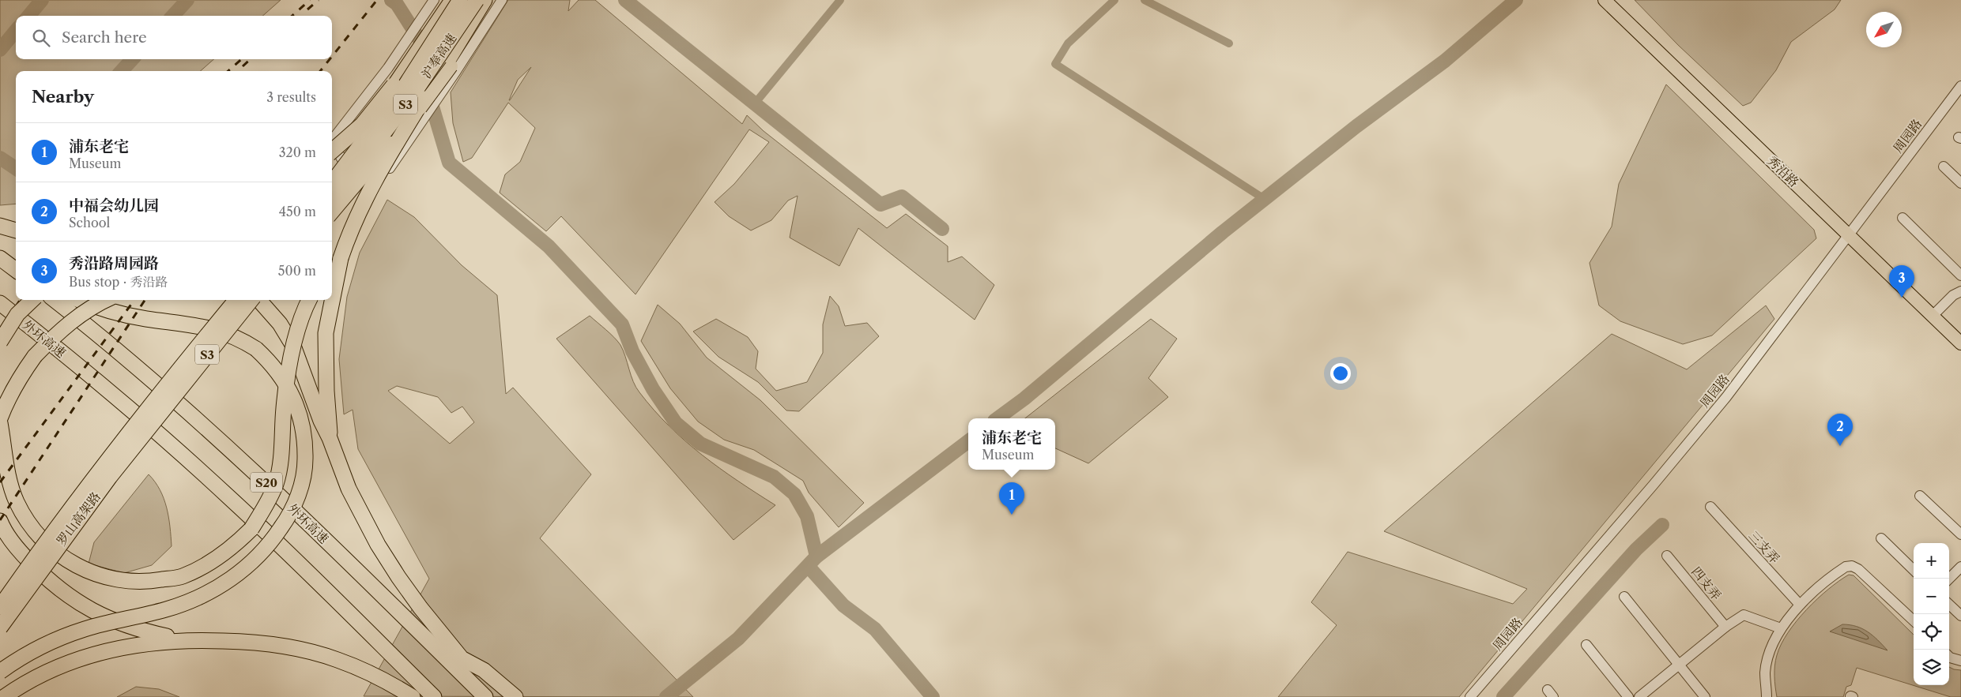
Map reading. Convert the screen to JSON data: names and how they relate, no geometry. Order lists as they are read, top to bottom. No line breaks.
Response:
{"streets":{"highway":["沪奉高速","S3","外环高速","S20","罗山高架路"],"main road":["秀沿路"],"street":["周园路","三支弄","四支弄"]},"crossings":[["S3","罗山高架路"],["周园路","秀沿路"]],"north":"bottom left","page":{"search":"Search here","heading":["Nearby","3 results"],"list":[{"mark":"1","name":"浦东老宅","note":"Museum","value":"320 m"},{"mark":"2","name":"中福会幼儿园","note":"School","value":"450 m"},{"mark":"3","name":"秀沿路周园路","note":"Bus stop · 秀沿路","value":"500 m"}],"pins":["3","2","1"],"popup":["浦东老宅","Museum"],"map_buttons":["+","−"]}}
